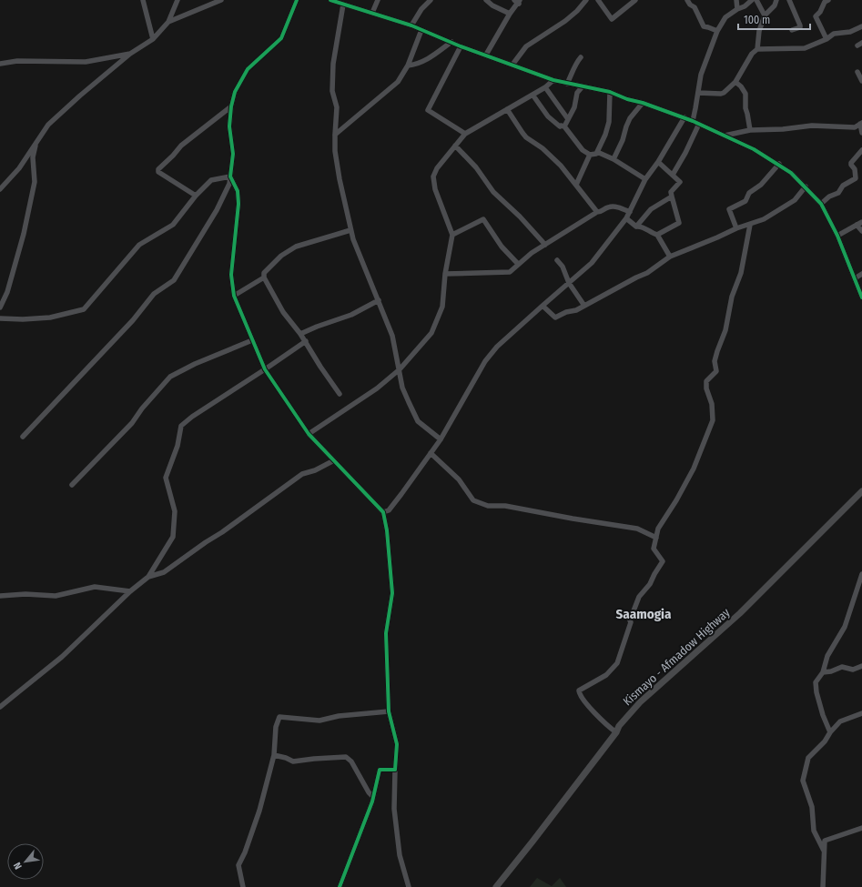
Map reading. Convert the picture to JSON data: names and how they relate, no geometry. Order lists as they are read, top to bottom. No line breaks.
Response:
{"streets":{"main road":["Kismayo - Afmadow Highway"]},"districts":["Saamogia"],"scale_bar":"100 m","north":"bottom left"}
